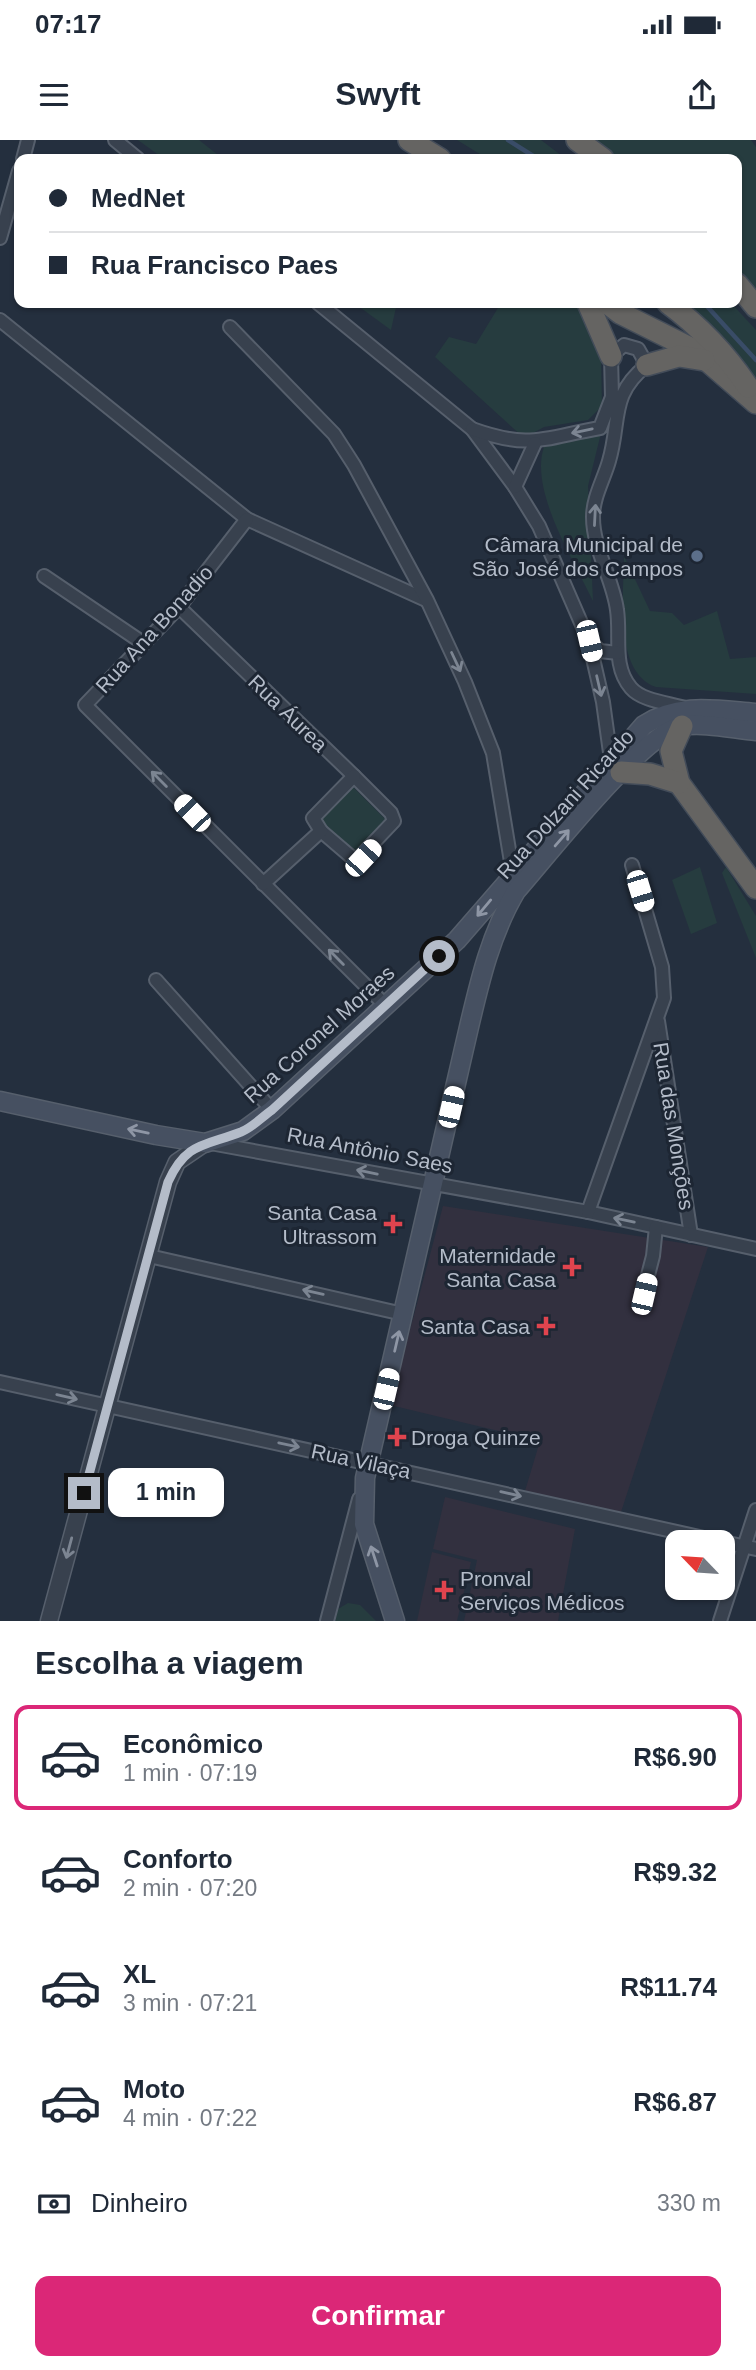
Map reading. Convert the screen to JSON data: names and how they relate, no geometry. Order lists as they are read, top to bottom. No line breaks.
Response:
{"streets":{"main road":["Rua Dolzani Ricardo","Rua Coronel Moraes","Rua Antônio Saes"],"street":["Rua Ana Bonadio","Rua Áurea","Rua das Monções","Rua Vilaça"]},"crossings":[["Rua Ana Bonadio","Rua Áurea"],["Rua Dolzani Ricardo","Rua Coronel Moraes"],["Rua Dolzani Ricardo","Rua Antônio Saes"],["Rua Dolzani Ricardo","Rua Vilaça"],["Rua Coronel Moraes","Rua Antônio Saes"],["Rua das Monções","Rua Antônio Saes"]],"one_way":["Rua Ana Bonadio","Rua Dolzani Ricardo","Rua Antônio Saes","Rua Vilaça"],"places":{"other":["Câmara Municipal de São José dos Campos"],"health":["Santa Casa Ultrassom","Maternidade Santa Casa","Santa Casa","Droga Quinze","Pronval Serviços Médicos"]},"north":"top left","page":{"status":"07:17","header":"Swyft","banner":["MedNet","Rua Francisco Paes"],"bubble":"1 min","heading":"Escolha a viagem","list":[{"name":"Econômico","note":"1 min · 07:19","value":"R$6.90"},{"name":"Conforto","note":"2 min · 07:20","value":"R$9.32"},{"name":"XL","note":"3 min · 07:21","value":"R$11.74"},{"name":"Moto","note":"4 min · 07:22","value":"R$6.87"}],"pay":["Dinheiro","330 m"],"buttons":"Confirmar"}}
